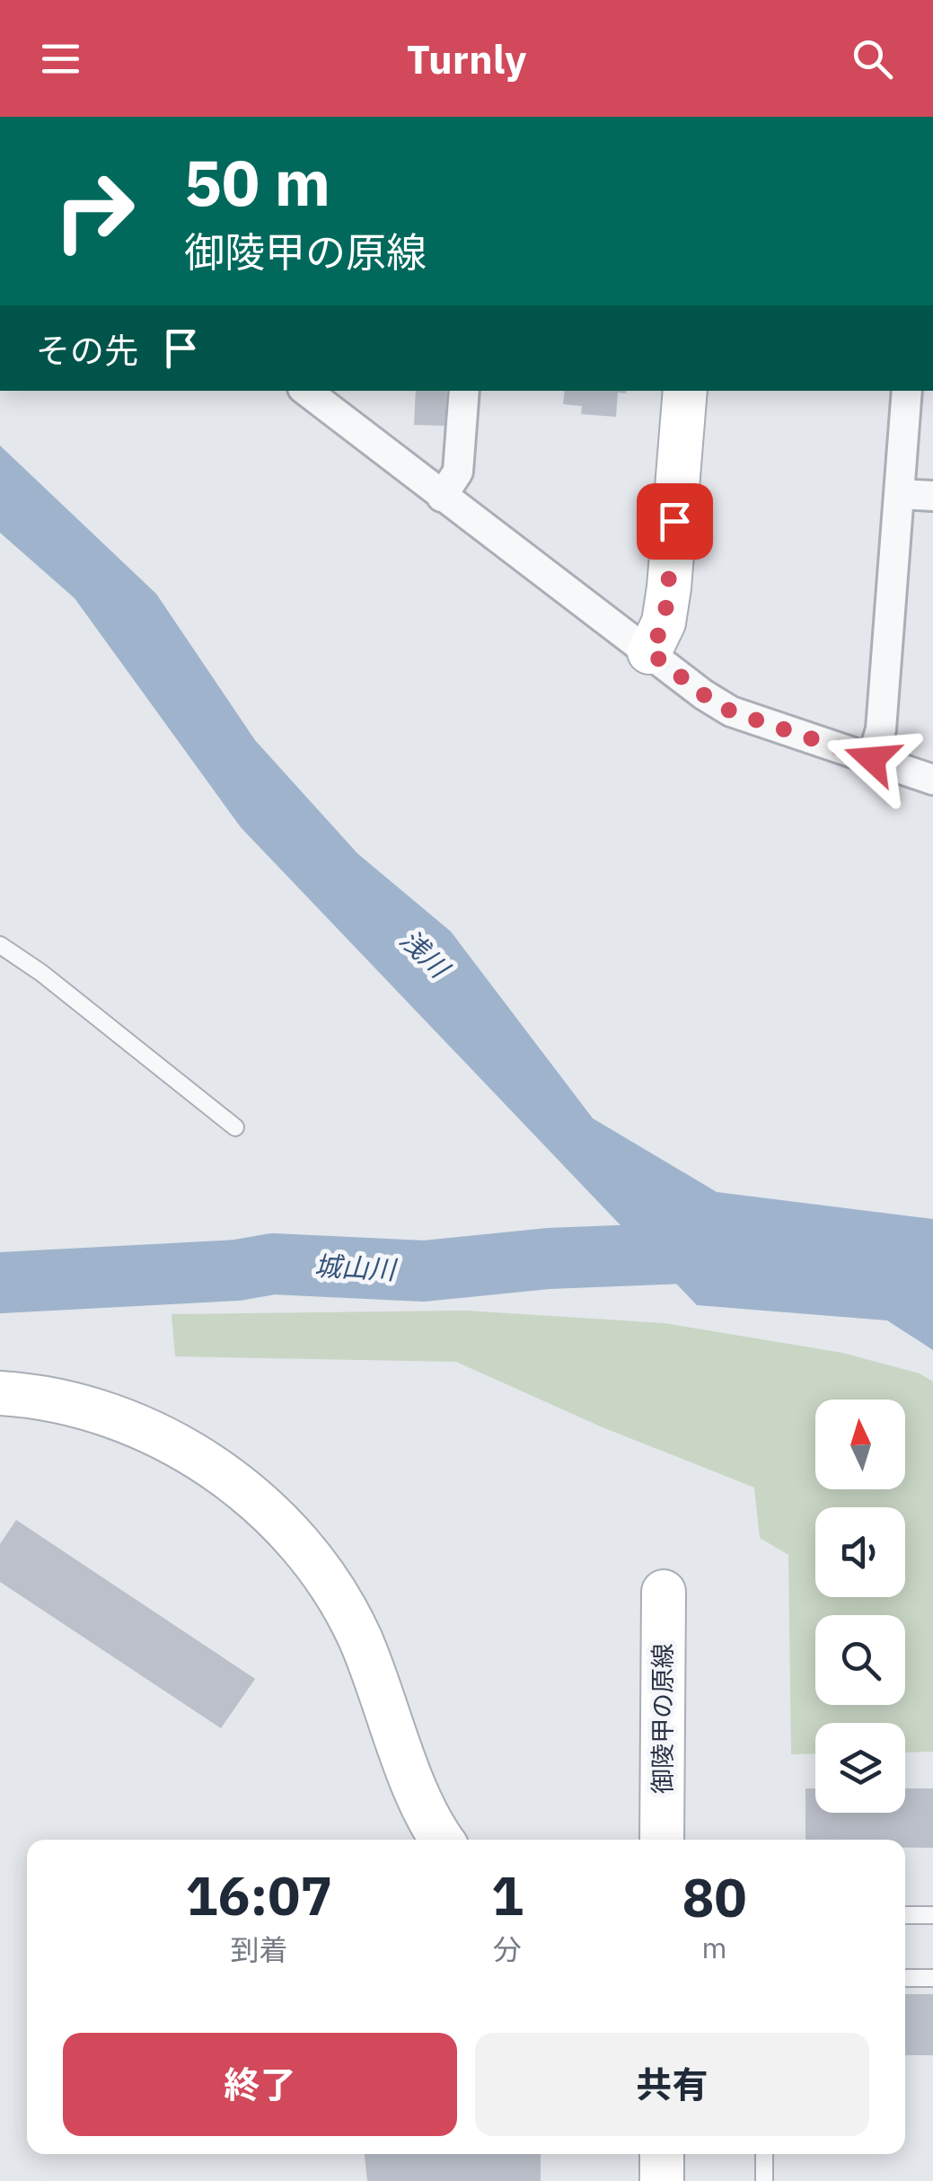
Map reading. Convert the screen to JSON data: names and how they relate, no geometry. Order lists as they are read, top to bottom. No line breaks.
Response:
{"streets":{"street":["御陵甲の原線"]},"water":["浅川","城山川"],"north":"top","page":{"header":"Turnly","turn":["50 m","御陵甲の原線"],"then":"その先","eta":["16:07","到着","1","分","80","m"],"buttons":["終了","共有"]}}
